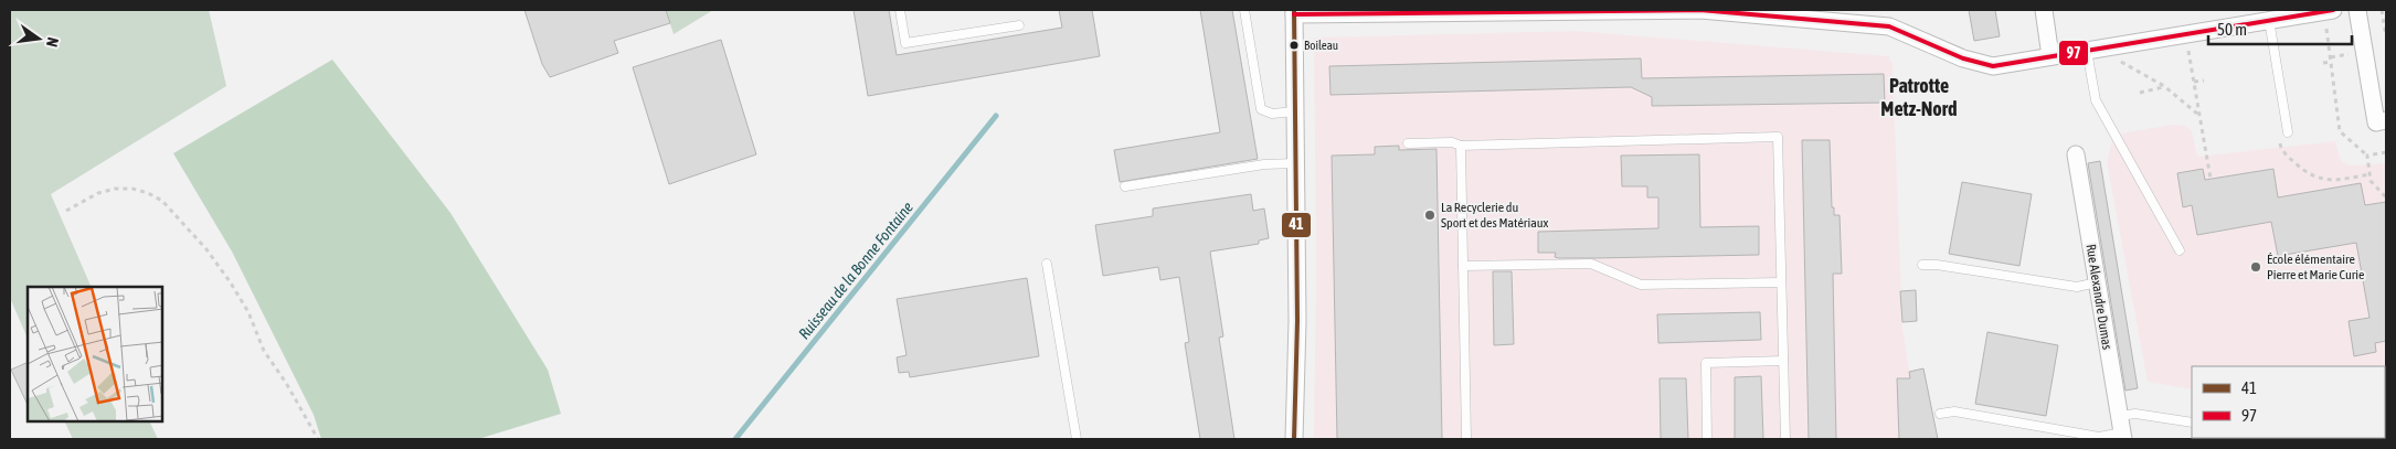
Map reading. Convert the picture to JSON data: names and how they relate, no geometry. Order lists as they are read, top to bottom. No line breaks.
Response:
{"streets":{"street":["Rue Alexandre Dumas"]},"districts":["Patrotte Metz-Nord"],"water":["Ruisseau de la Bonne Fontaine"],"places":["Boileau","La Recyclerie du Sport et des Matériaux","École élémentaire Pierre et Marie Curie"],"lines":["transit line 41","transit line 97"],"legend":["41","97"],"scale_bar":"50 m","north":"right"}
